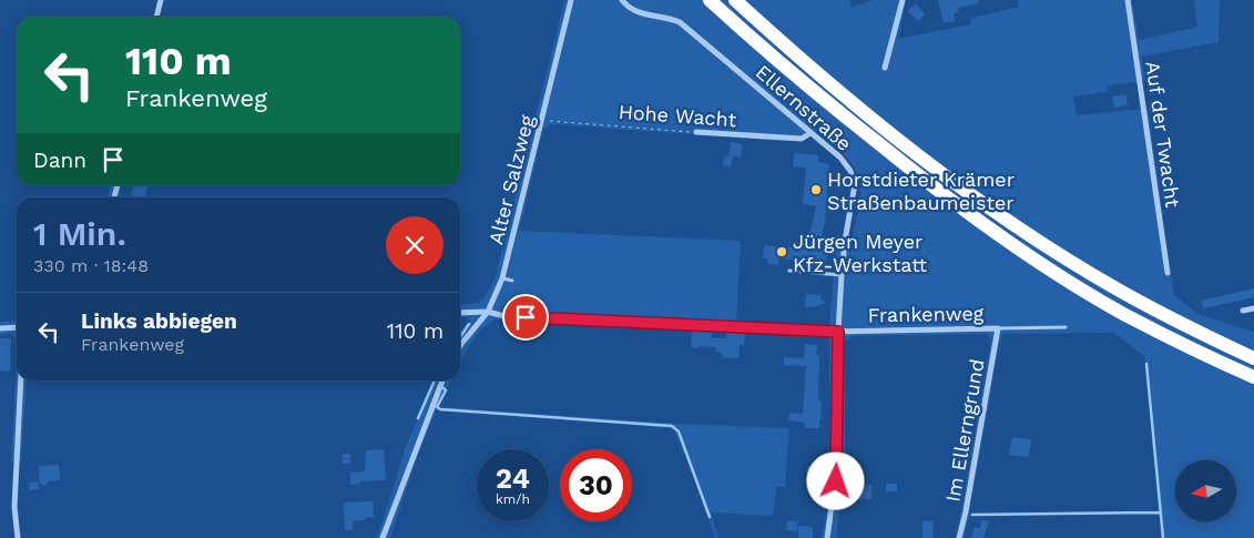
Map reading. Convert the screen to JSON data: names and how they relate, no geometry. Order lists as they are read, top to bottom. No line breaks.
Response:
{"streets":{"street":["Ellernstraße","Hohe Wacht","Auf der Twacht","Alter Salzweg","Frankenweg","Im Ellerngrund"]},"crossings":[["Ellernstraße","Hohe Wacht"],["Ellernstraße","Frankenweg"],["Hohe Wacht","Alter Salzweg"],["Alter Salzweg","Frankenweg"],["Frankenweg","Im Ellerngrund"]],"places":["Horstdieter Krämer Straßenbaumeister","Jürgen Meyer Kfz-Werkstatt"],"north":"left","page":{"turn":["110 m","Frankenweg"],"then":"Dann","heading":["1 Min.","330 m · 18:48"],"list":[{"name":"Links abbiegen","note":"Frankenweg","value":"110 m"}],"speed":"24 km/h","limit":"30"}}
